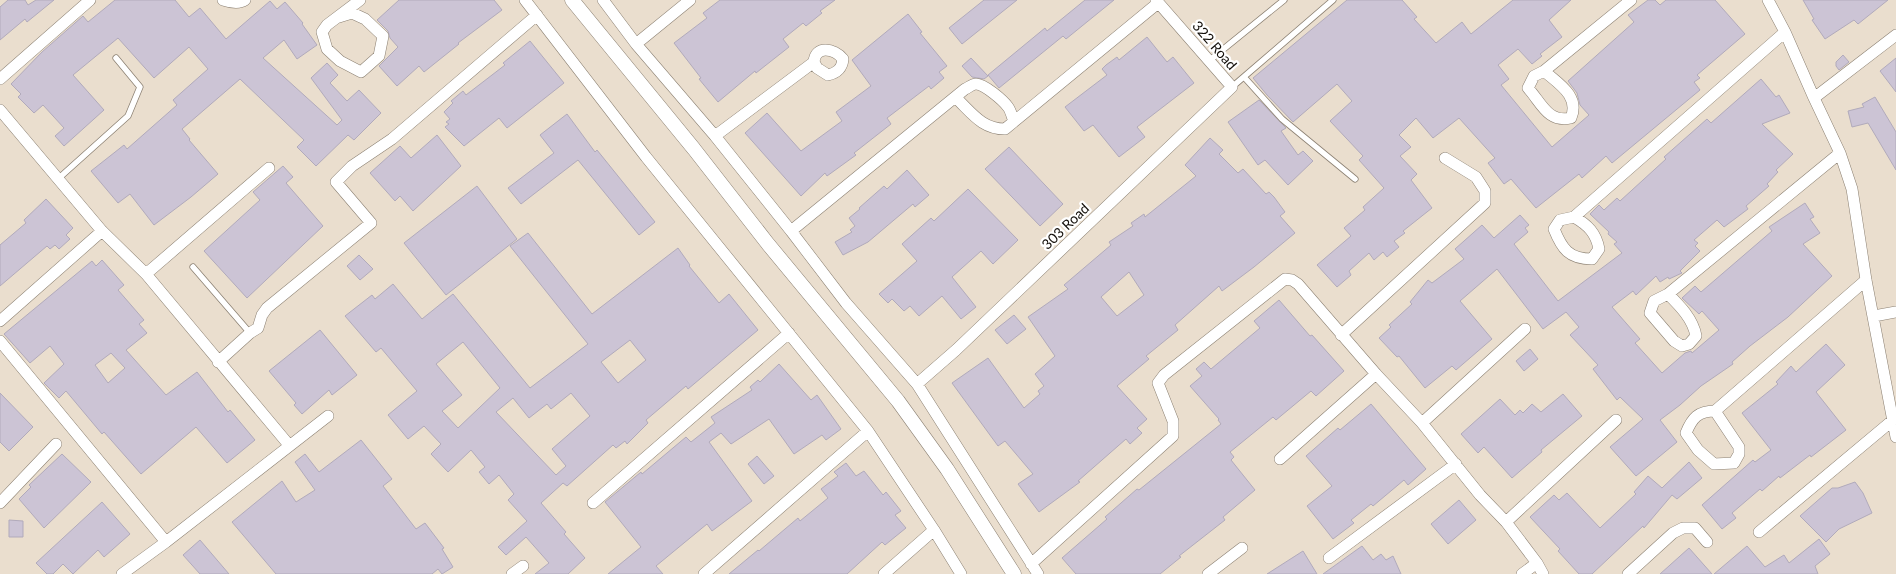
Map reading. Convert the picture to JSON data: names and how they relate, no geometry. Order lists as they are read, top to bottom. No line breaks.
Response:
{"streets":{"street":["322 Road","303 Road"]},"crossings":[["322 Road","303 Road"]]}
